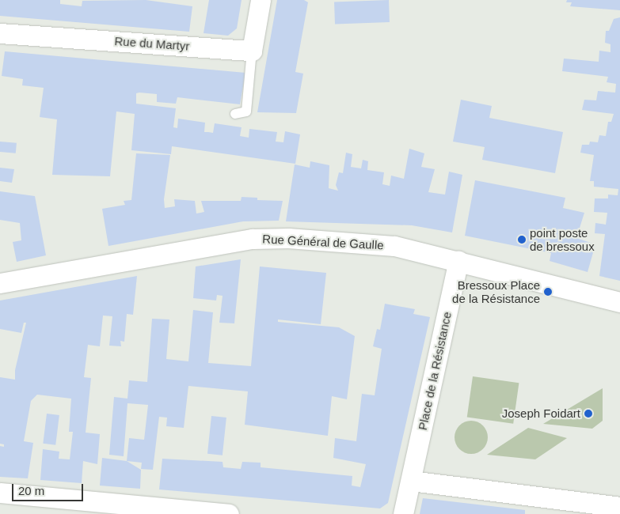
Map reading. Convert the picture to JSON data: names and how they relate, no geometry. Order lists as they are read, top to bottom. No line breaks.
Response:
{"streets":{"street":["Rue du Martyr","Rue Général de Gaulle","Place de la Résistance"]},"crossings":[["Rue Général de Gaulle","Place de la Résistance"]],"places":["point poste de bressoux","Bressoux Place de la Résistance","Joseph Foidart"],"scale_bar":"20 m"}
